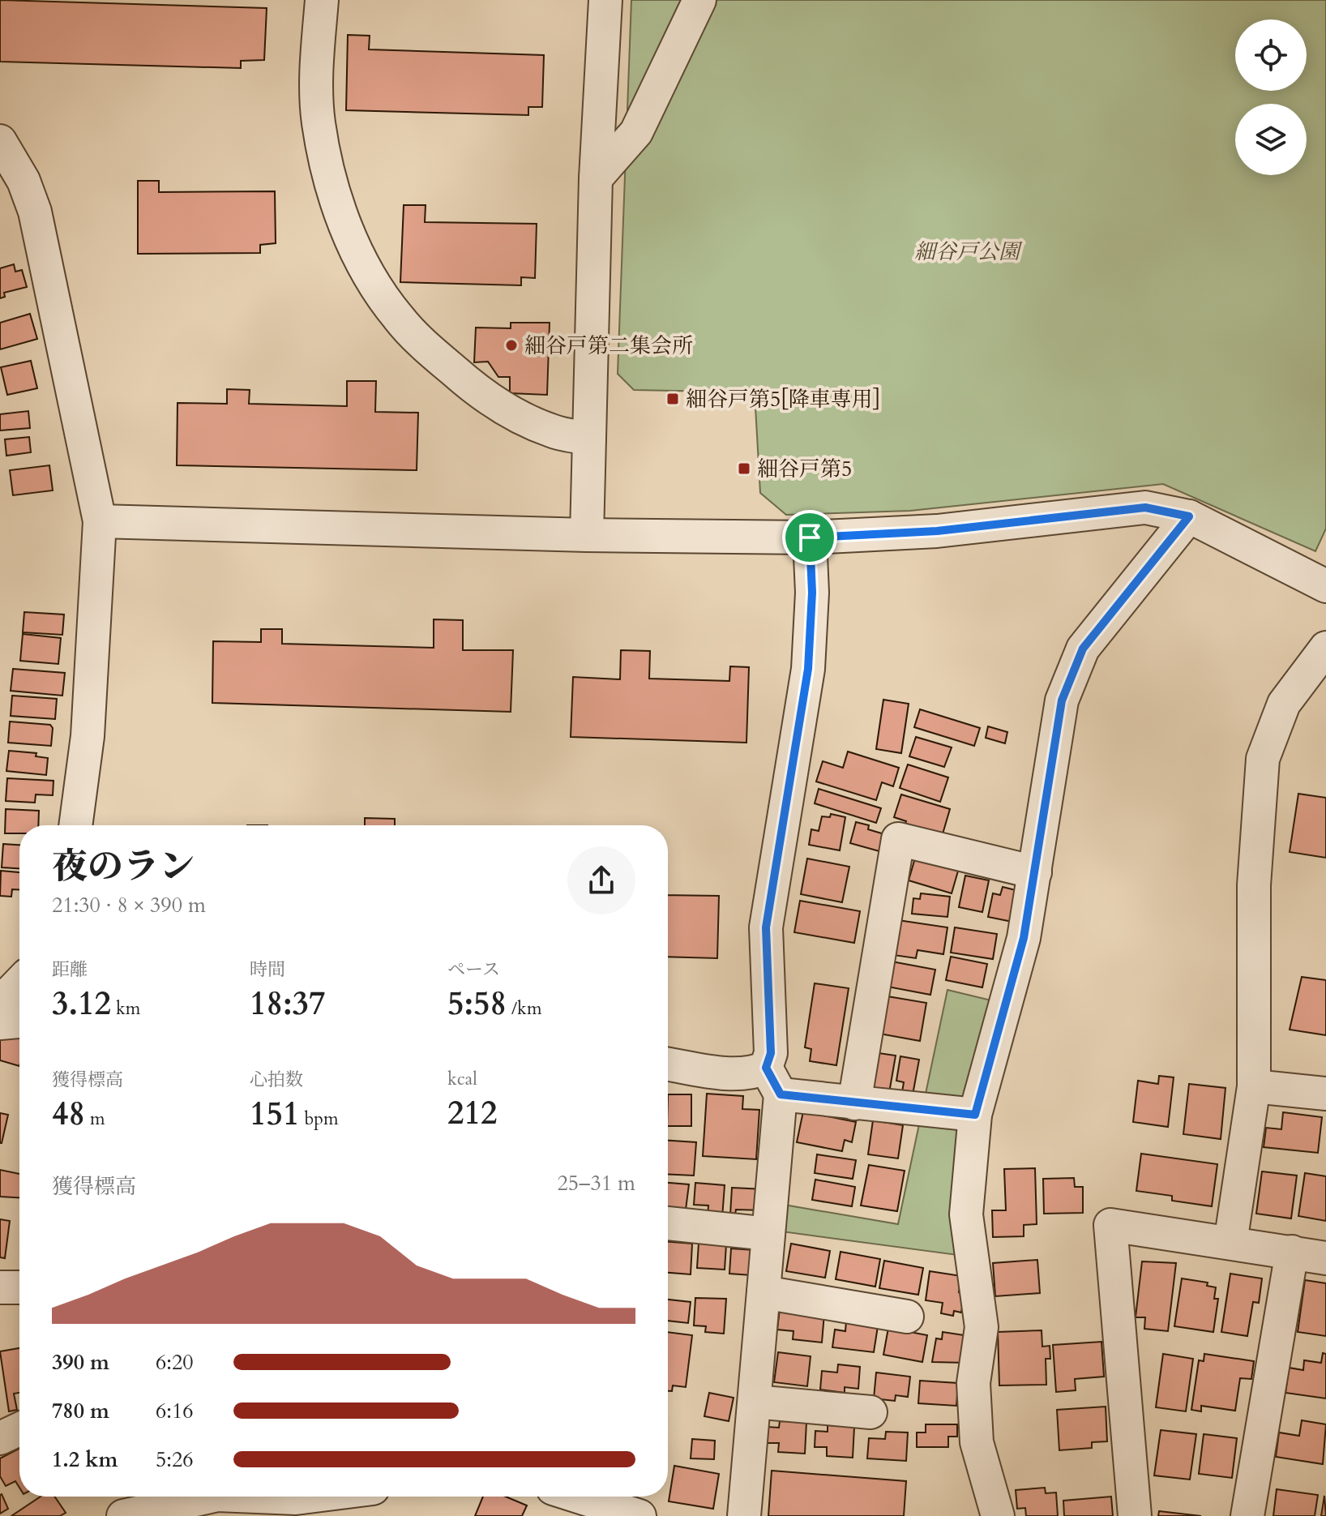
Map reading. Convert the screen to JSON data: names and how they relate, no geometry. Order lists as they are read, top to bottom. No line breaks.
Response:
{"parks":["細谷戸公園"],"places":{"other":["細谷戸第二集会所"],"transit":["細谷戸第5[降車専用]","細谷戸第5"]},"page":{"heading":["夜のラン","21:30 · 8 × 390 m"],"stats":[["距離","3.12 km"],["時間","18:37"],["ペース","5:58 /km"],["獲得標高","48 m"],["心拍数","151 bpm"],["kcal","212"]],"chart":["獲得標高","25–31 m"],"list":[{"name":"390 m","note":"6:20"},{"name":"780 m","note":"6:16"},{"name":"1.2 km","note":"5:26"}]}}
